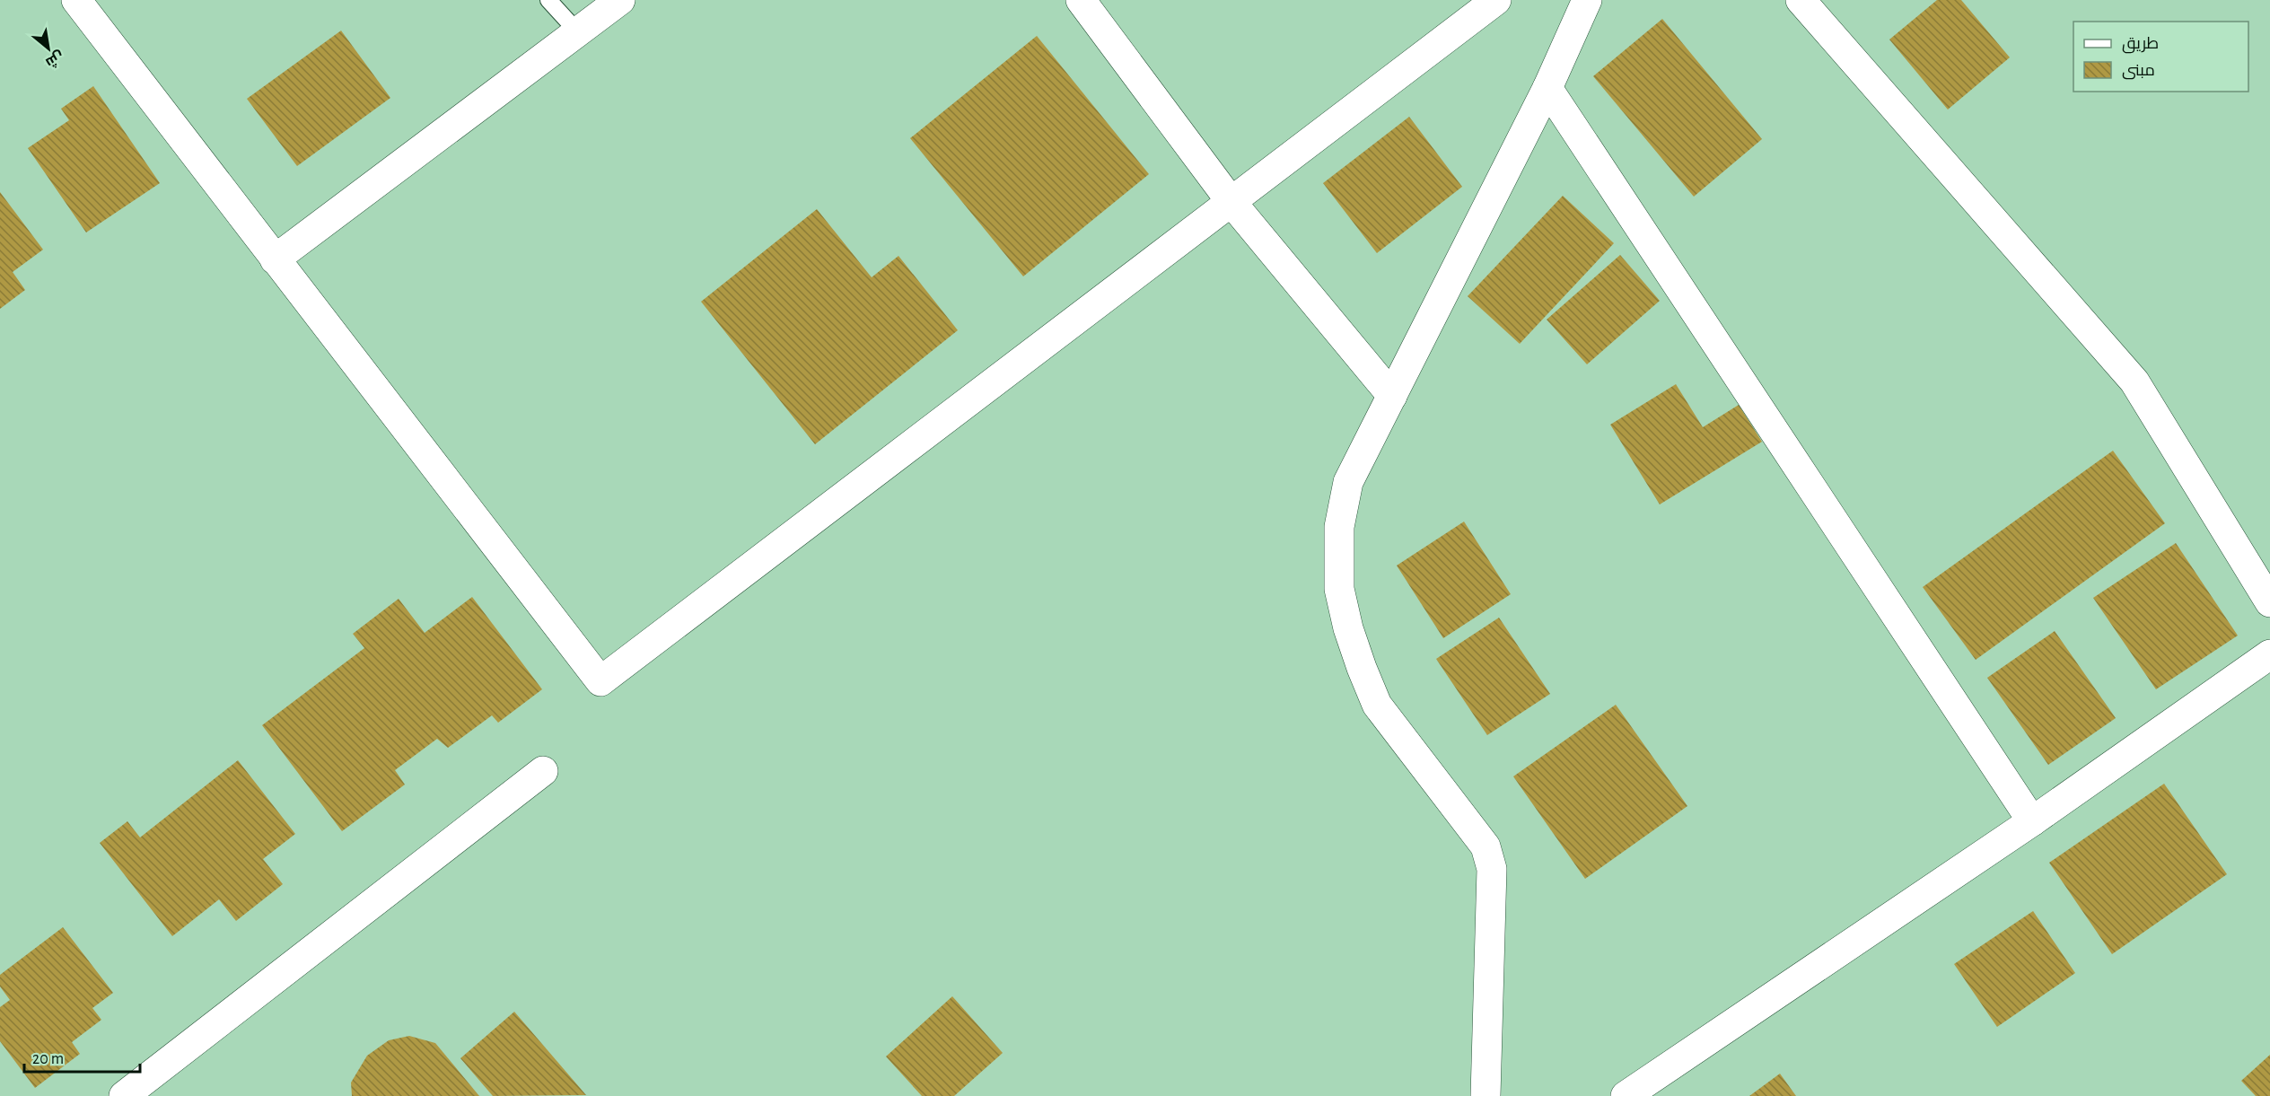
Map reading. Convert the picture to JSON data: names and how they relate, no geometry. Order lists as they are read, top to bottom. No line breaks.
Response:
{"legend":["طريق","مبنى"],"scale_bar":"20 m","north":"bottom right"}
